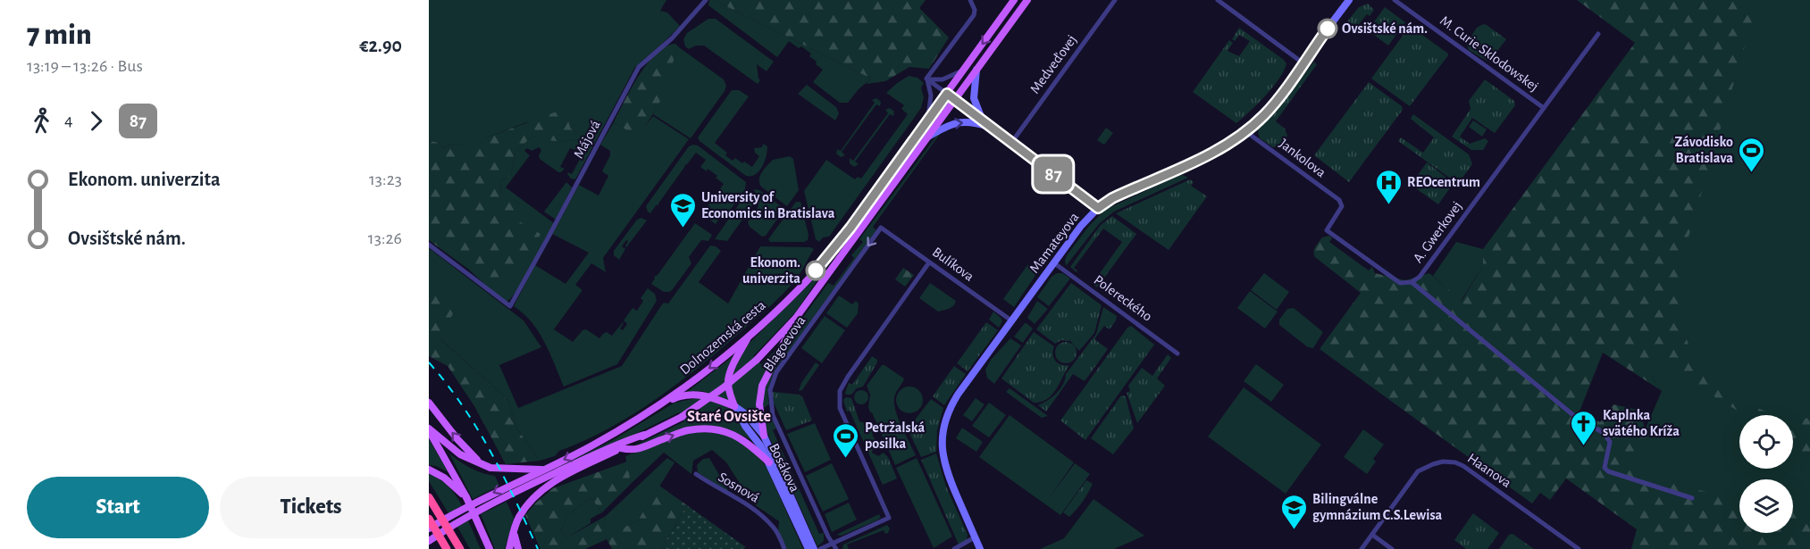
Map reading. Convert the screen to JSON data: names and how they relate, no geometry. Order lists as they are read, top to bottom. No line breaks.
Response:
{"streets":{"main road":["Dolnozemská cesta"],"street":["M. Curie Sklodowskej","Medveďovej","Májová","Jankolova","A. Gwerkovej","Mamateyova","Bulíkova","Polereckého","Blagoevova","Bosákova","Haanova","Sosnová"]},"crossings":[["M. Curie Sklodowskej","A. Gwerkovej"],["Jankolova","A. Gwerkovej"],["Jankolova","Mamateyova"],["Mamateyova","Bulíkova"],["Mamateyova","Polereckého"],["Bulíkova","Blagoevova"]],"one_way":["Blagoevova"],"districts":["Staré Ovsište"],"places":{"other":["Ovsištské nám.","Ekonom. univerzita"],"sports":["Závodisko Bratislava","Petržalská posilka"],"hospital":["REOcentrum"],"school or university":["University of Economics in Bratislava","Bilingválne gymnázium C.S.Lewisa"],"church":["Kaplnka svätého Kríža"]},"lines":["bus line 87"],"page":{"heading":["7 min","13:19 – 13:26 · Bus","€2.90"],"on_map":"87","legs":["4","87"],"list":[{"name":"Ekonom. univerzita","value":"13:23"},{"name":"Ovsištské nám.","value":"13:26"}],"buttons":["Start","Tickets"]}}
